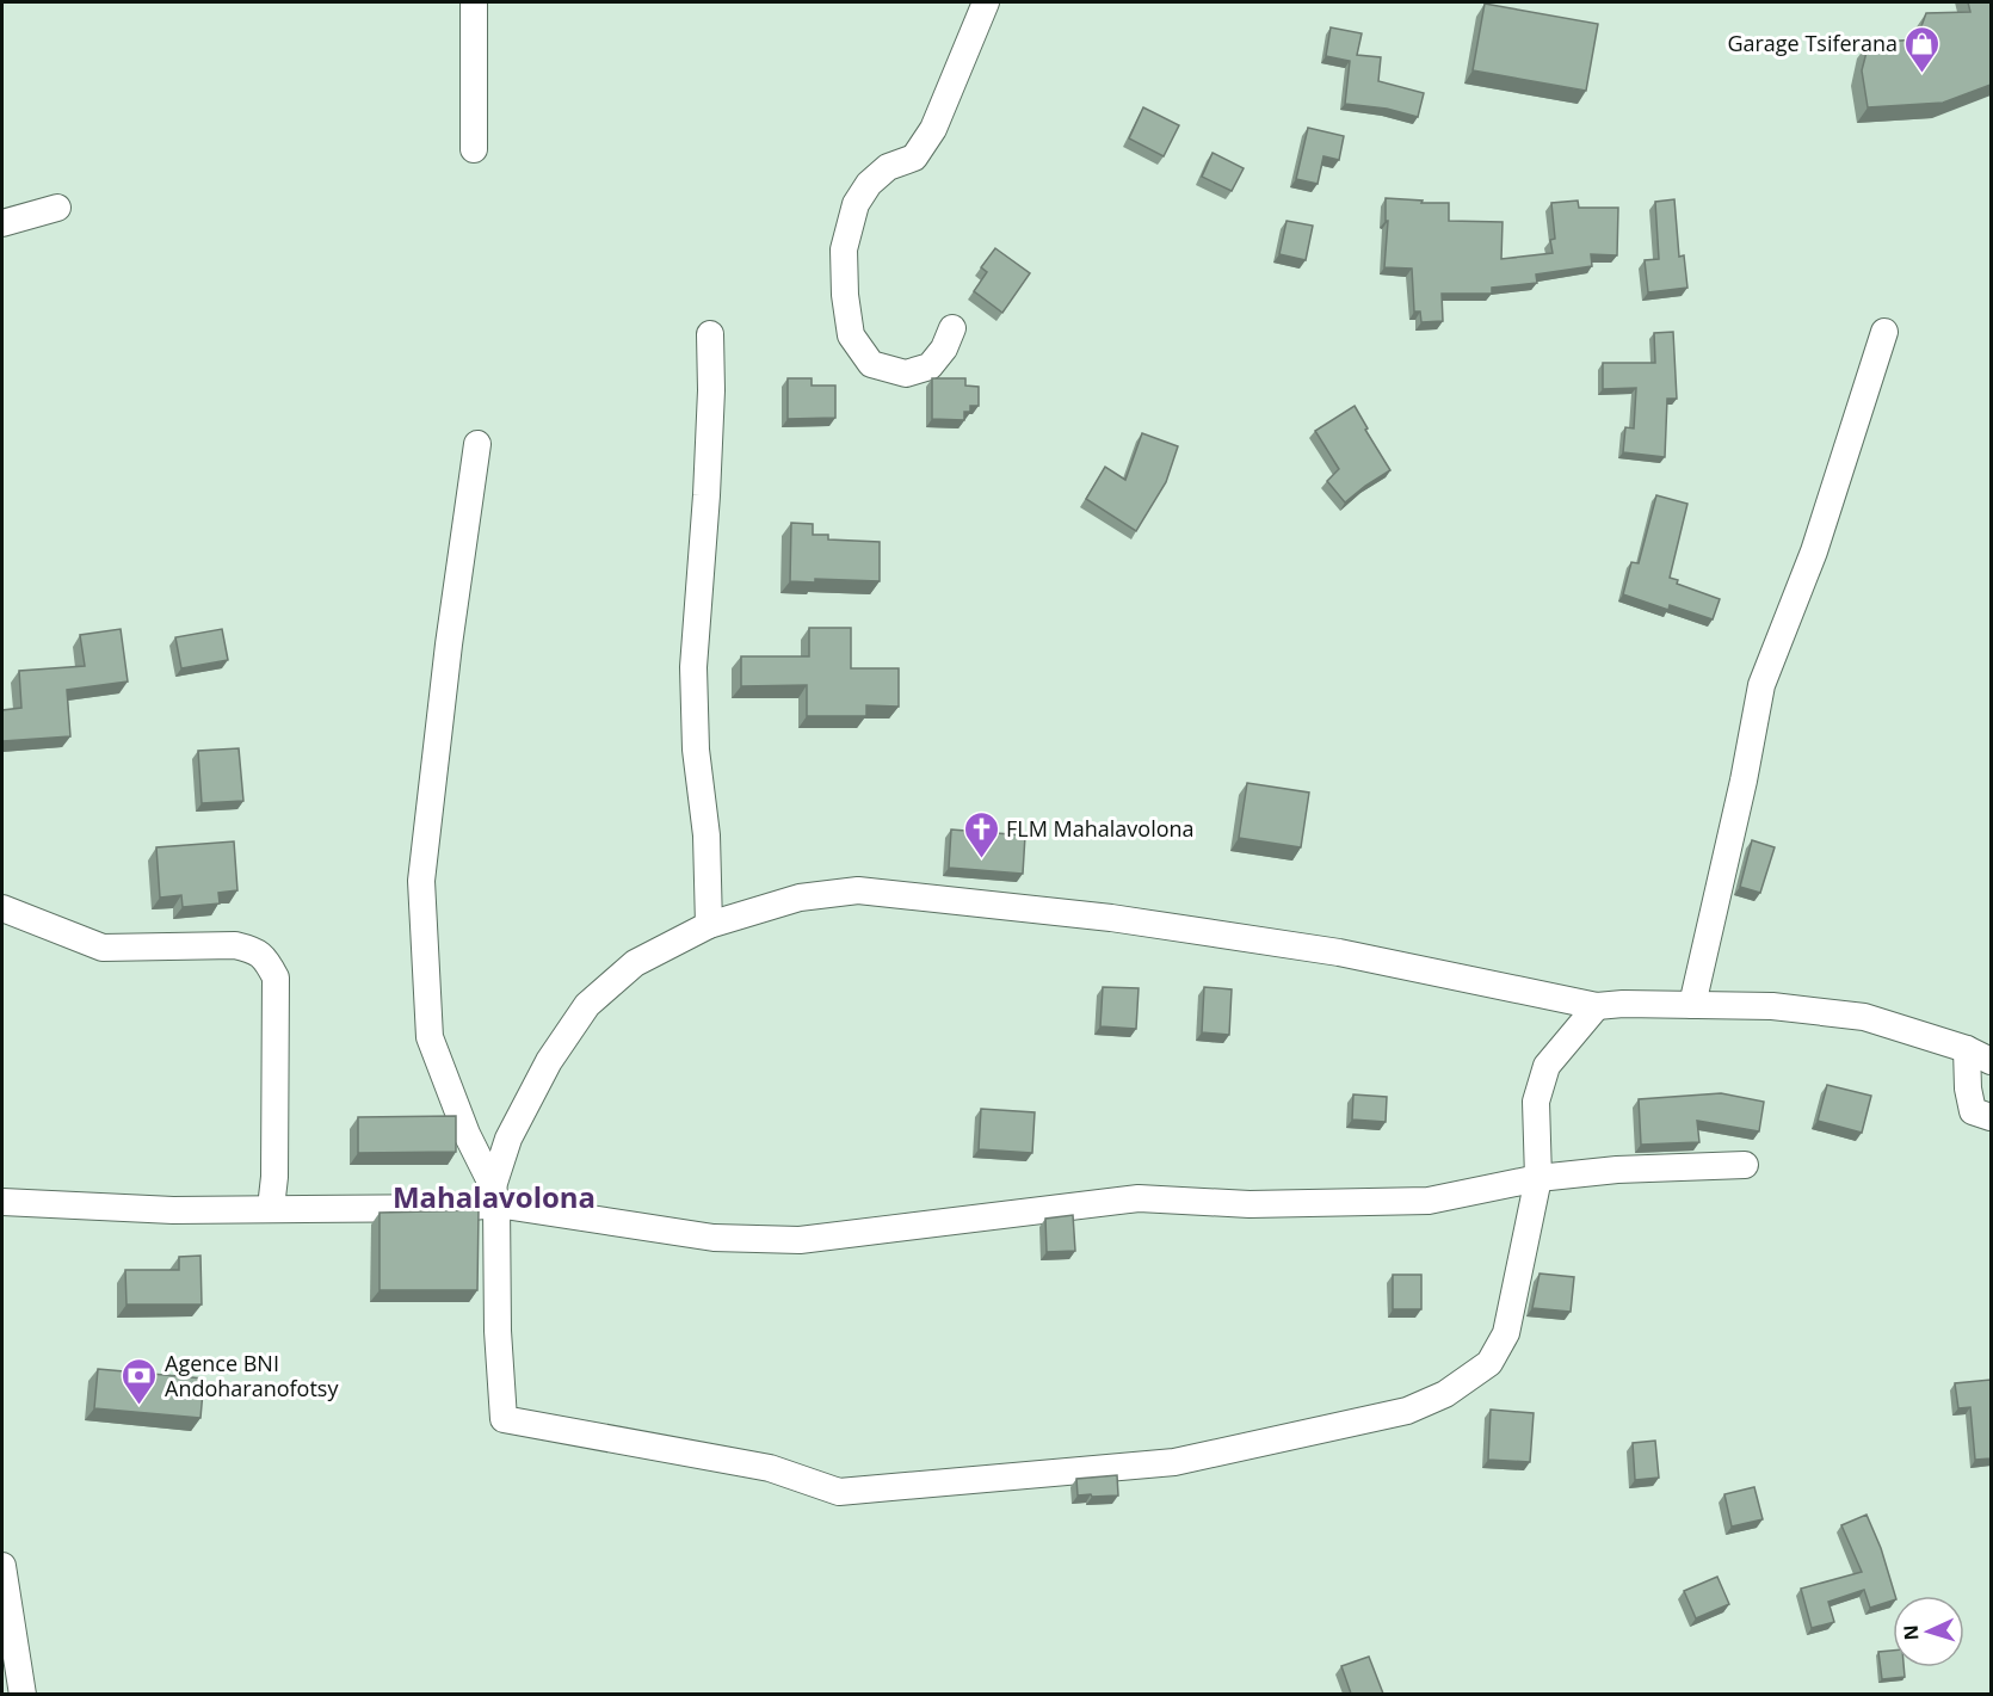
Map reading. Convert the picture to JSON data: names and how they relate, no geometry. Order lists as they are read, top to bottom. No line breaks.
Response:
{"districts":["Mahalavolona"],"places":{"shop":["Garage Tsiferana"],"church":["FLM Mahalavolona"],"bank":["Agence BNI Andoharanofotsy"]},"north":"left"}
